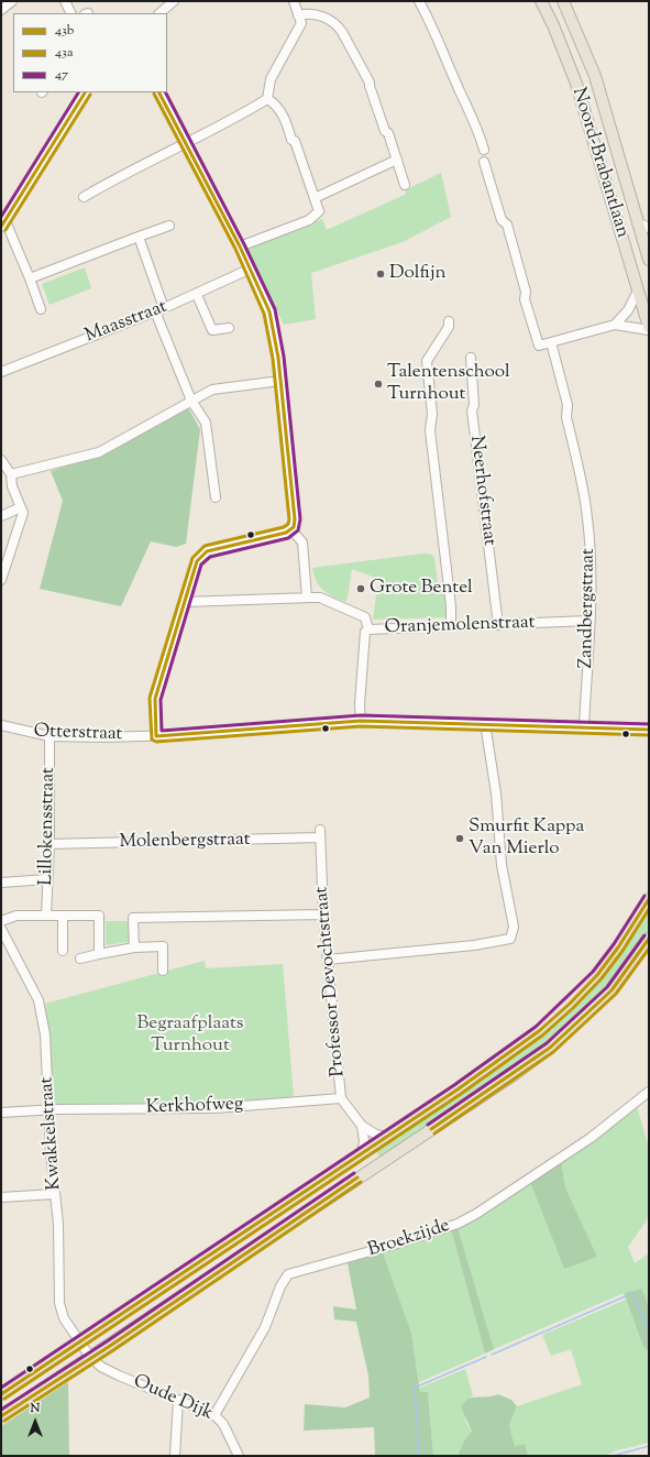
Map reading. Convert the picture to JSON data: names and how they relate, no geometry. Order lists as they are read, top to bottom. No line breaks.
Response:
{"streets":{"main road":["Noord-Brabantlaan"],"street":["Maasstraat","Neerhofstraat","Zandbergstraat","Oranjemolenstraat","Otterstraat","Lillokensstraat","Molenbergstraat","Professor Devochtstraat","Kerkhofweg","Kwakkelstraat","Broekzijde","Oude Dijk"]},"crossings":[["Neerhofstraat","Oranjemolenstraat"],["Zandbergstraat","Oranjemolenstraat"],["Zandbergstraat","Otterstraat"],["Oranjemolenstraat","Otterstraat"],["Otterstraat","Lillokensstraat"],["Lillokensstraat","Molenbergstraat"],["Molenbergstraat","Professor Devochtstraat"],["Professor Devochtstraat","Kerkhofweg"],["Kerkhofweg","Kwakkelstraat"],["Kwakkelstraat","Oude Dijk"],["Broekzijde","Oude Dijk"]],"parks":["Begraafplaats Turnhout"],"places":["Dolfijn","Talentenschool Turnhout","Grote Bentel","Smurfit Kappa Van Mierlo"],"lines":["transit line 43b","transit line 47","transit line 43a"],"legend":["43b","43a","47"],"north":"top"}
